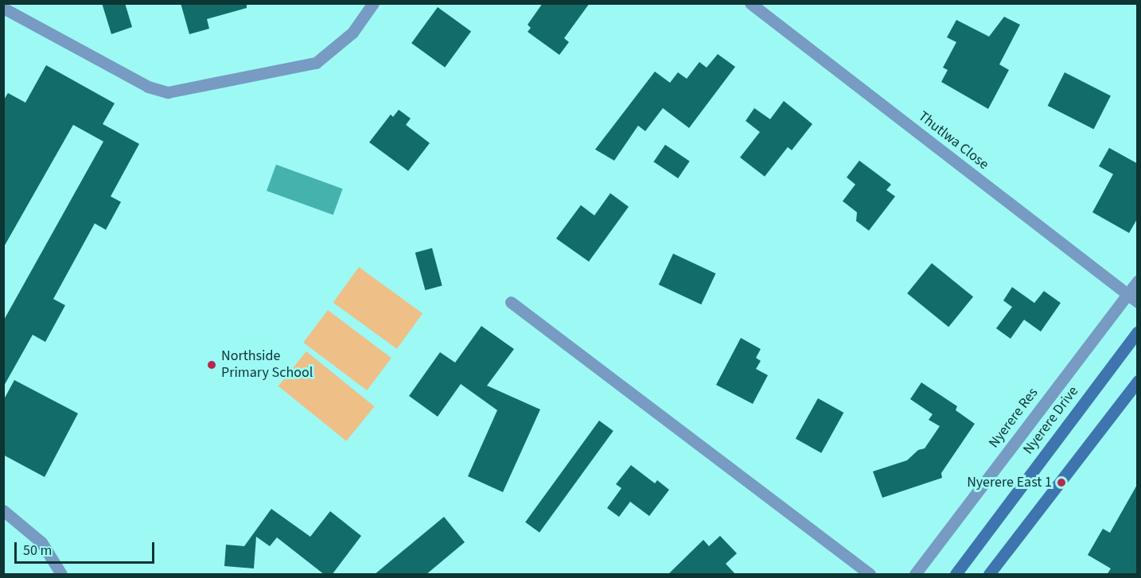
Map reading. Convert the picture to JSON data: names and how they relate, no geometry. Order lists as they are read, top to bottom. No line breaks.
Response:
{"streets":{"main road":["Nyerere Drive"],"street":["Thutlwa Close","Nyerere Res"]},"crossings":[["Thutlwa Close","Nyerere Res"]],"places":["Northside Primary School","Nyerere East 1"],"scale_bar":"50 m"}
